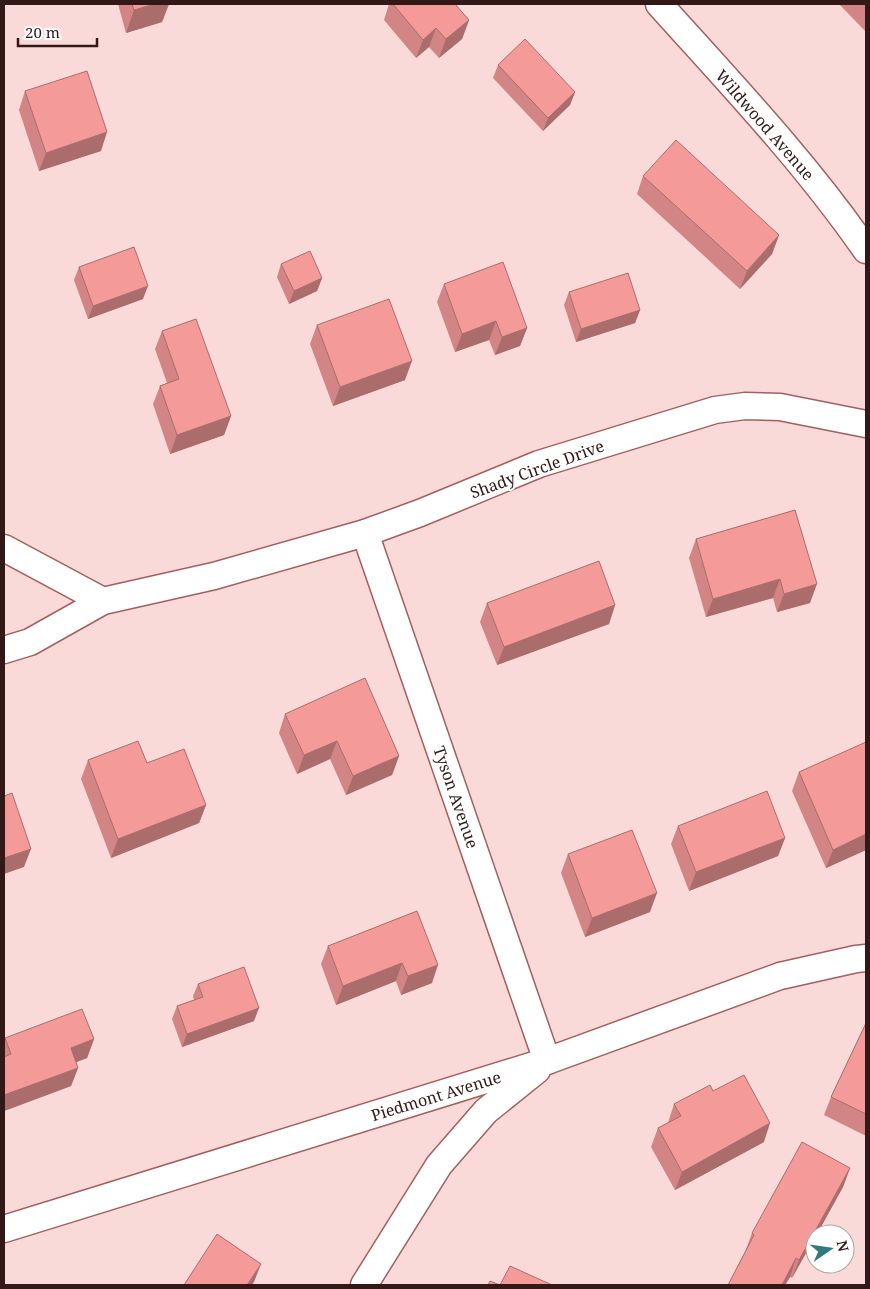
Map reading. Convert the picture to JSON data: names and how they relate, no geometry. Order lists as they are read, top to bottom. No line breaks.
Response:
{"streets":{"street":["Wildwood Avenue","Shady Circle Drive","Tyson Avenue","Piedmont Avenue"]},"crossings":[["Shady Circle Drive","Tyson Avenue"],["Tyson Avenue","Piedmont Avenue"]],"scale_bar":"20 m","north":"right"}
